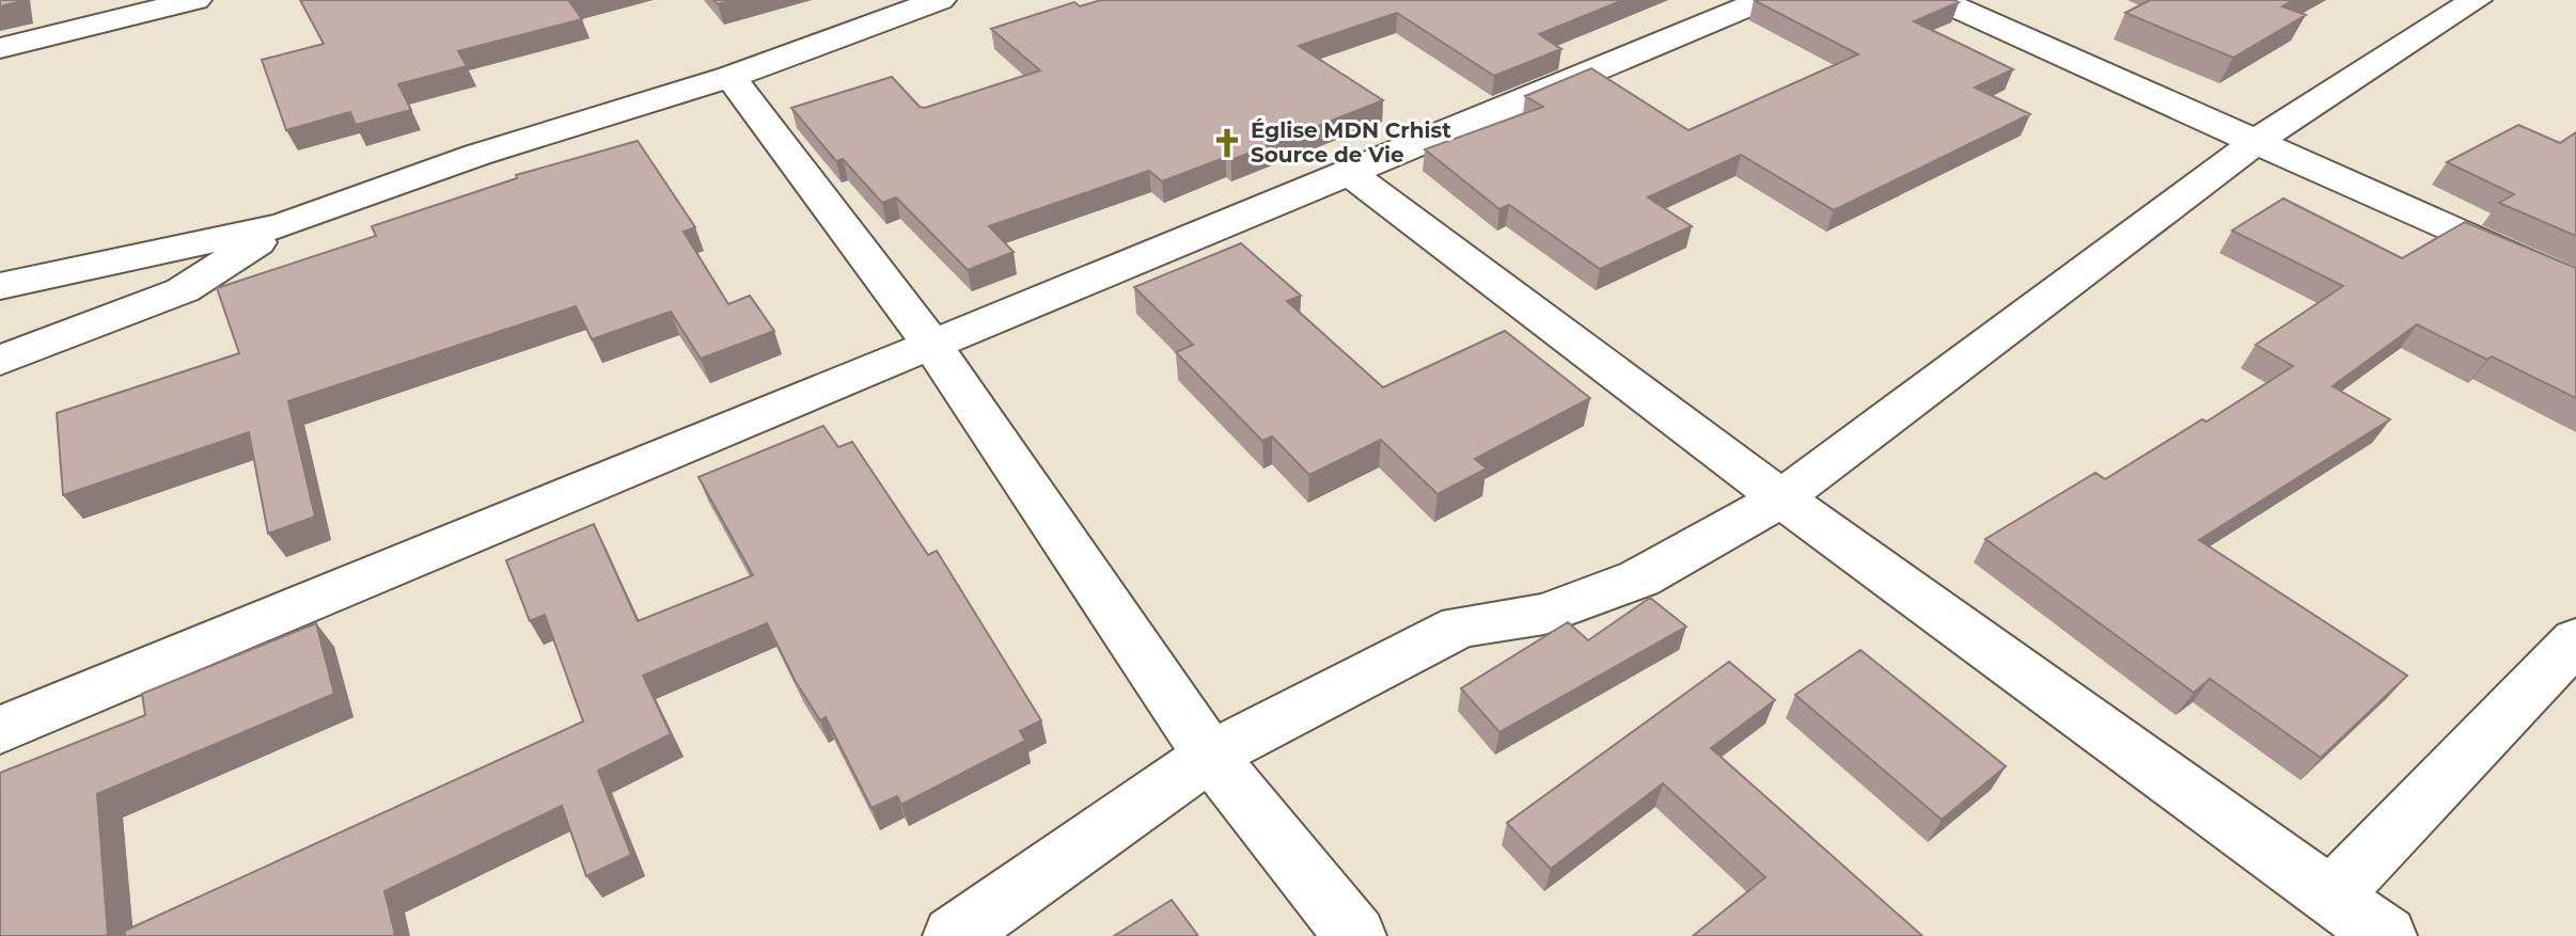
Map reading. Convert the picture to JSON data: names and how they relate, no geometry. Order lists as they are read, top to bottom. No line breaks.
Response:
{"places":{"church":["Église MDN Crhist Source de Vie"]}}
